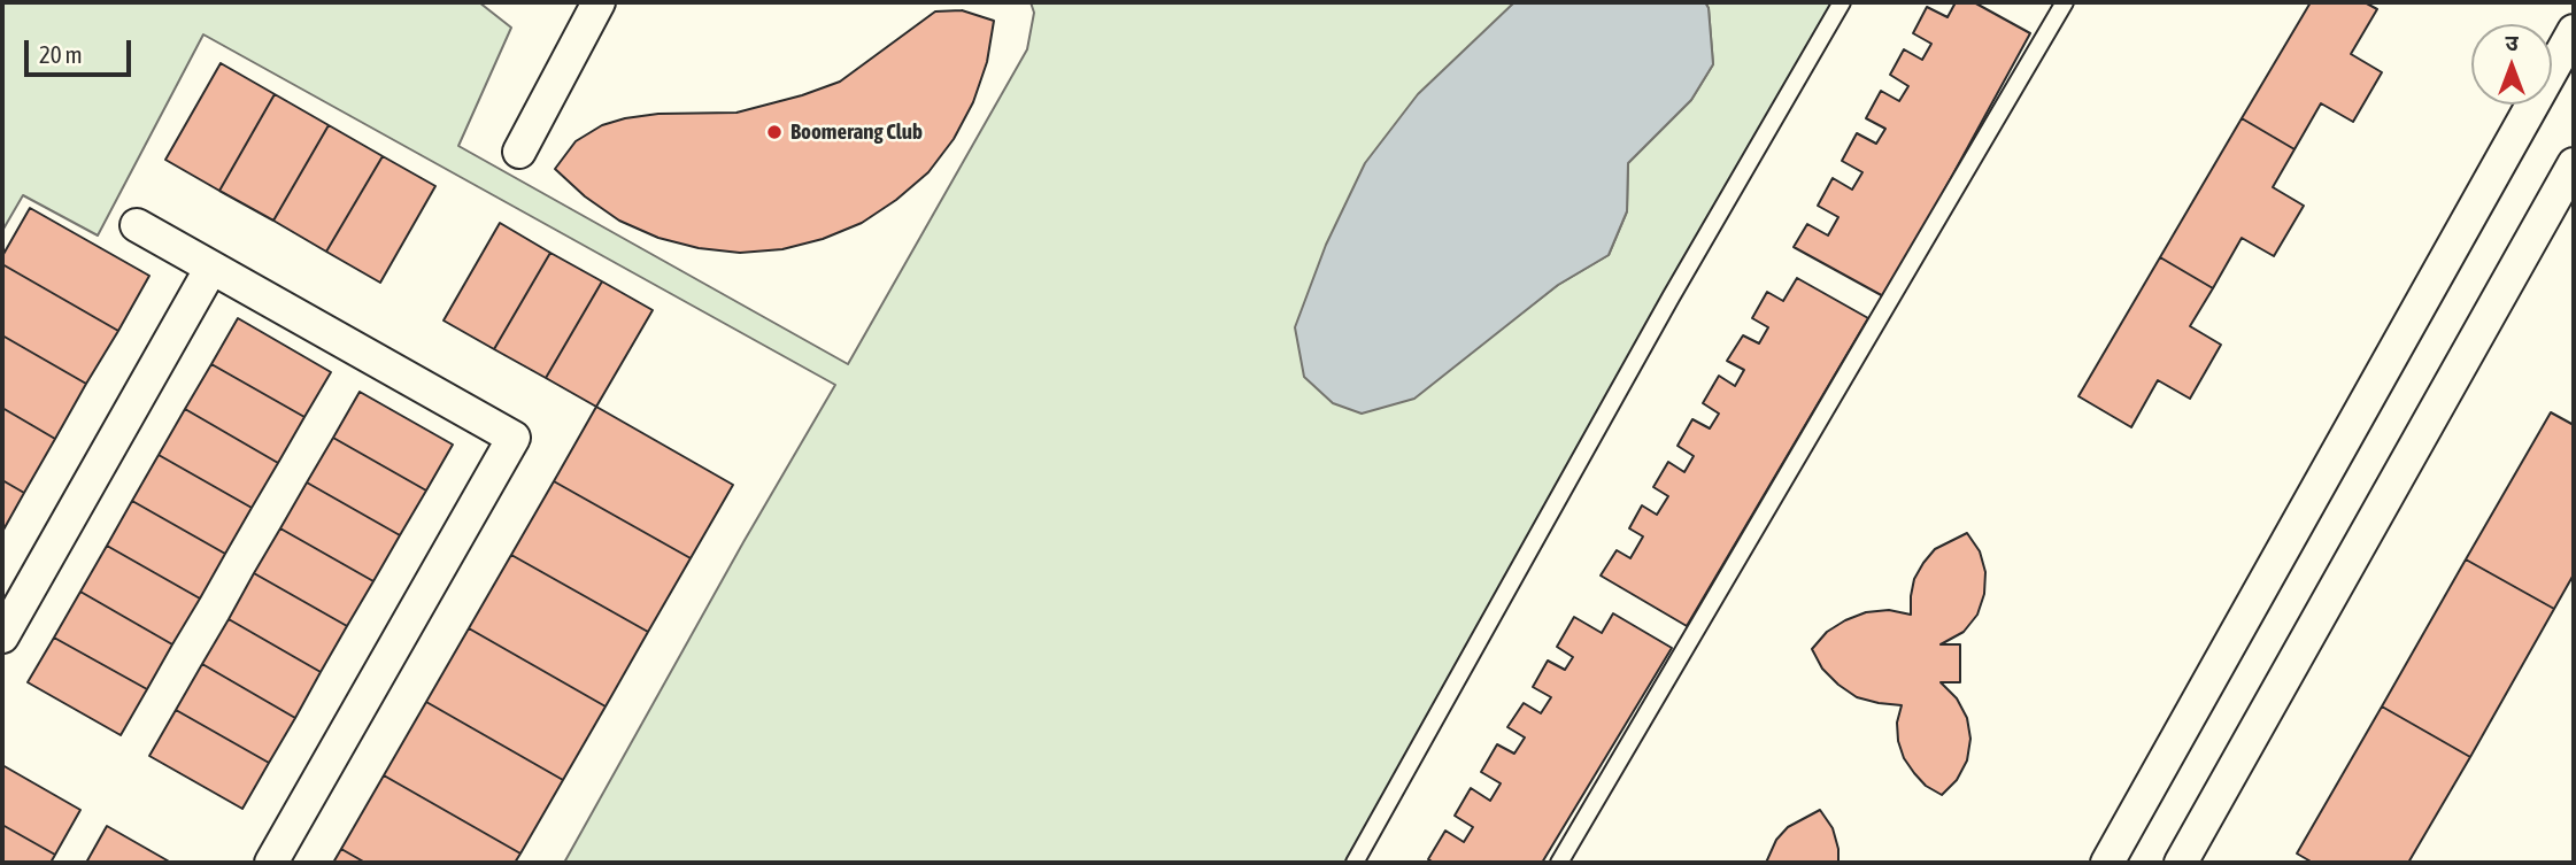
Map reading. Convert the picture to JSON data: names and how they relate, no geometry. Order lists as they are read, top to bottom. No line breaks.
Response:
{"places":["Boomerang Club"],"scale_bar":"20 m","north":"top"}
